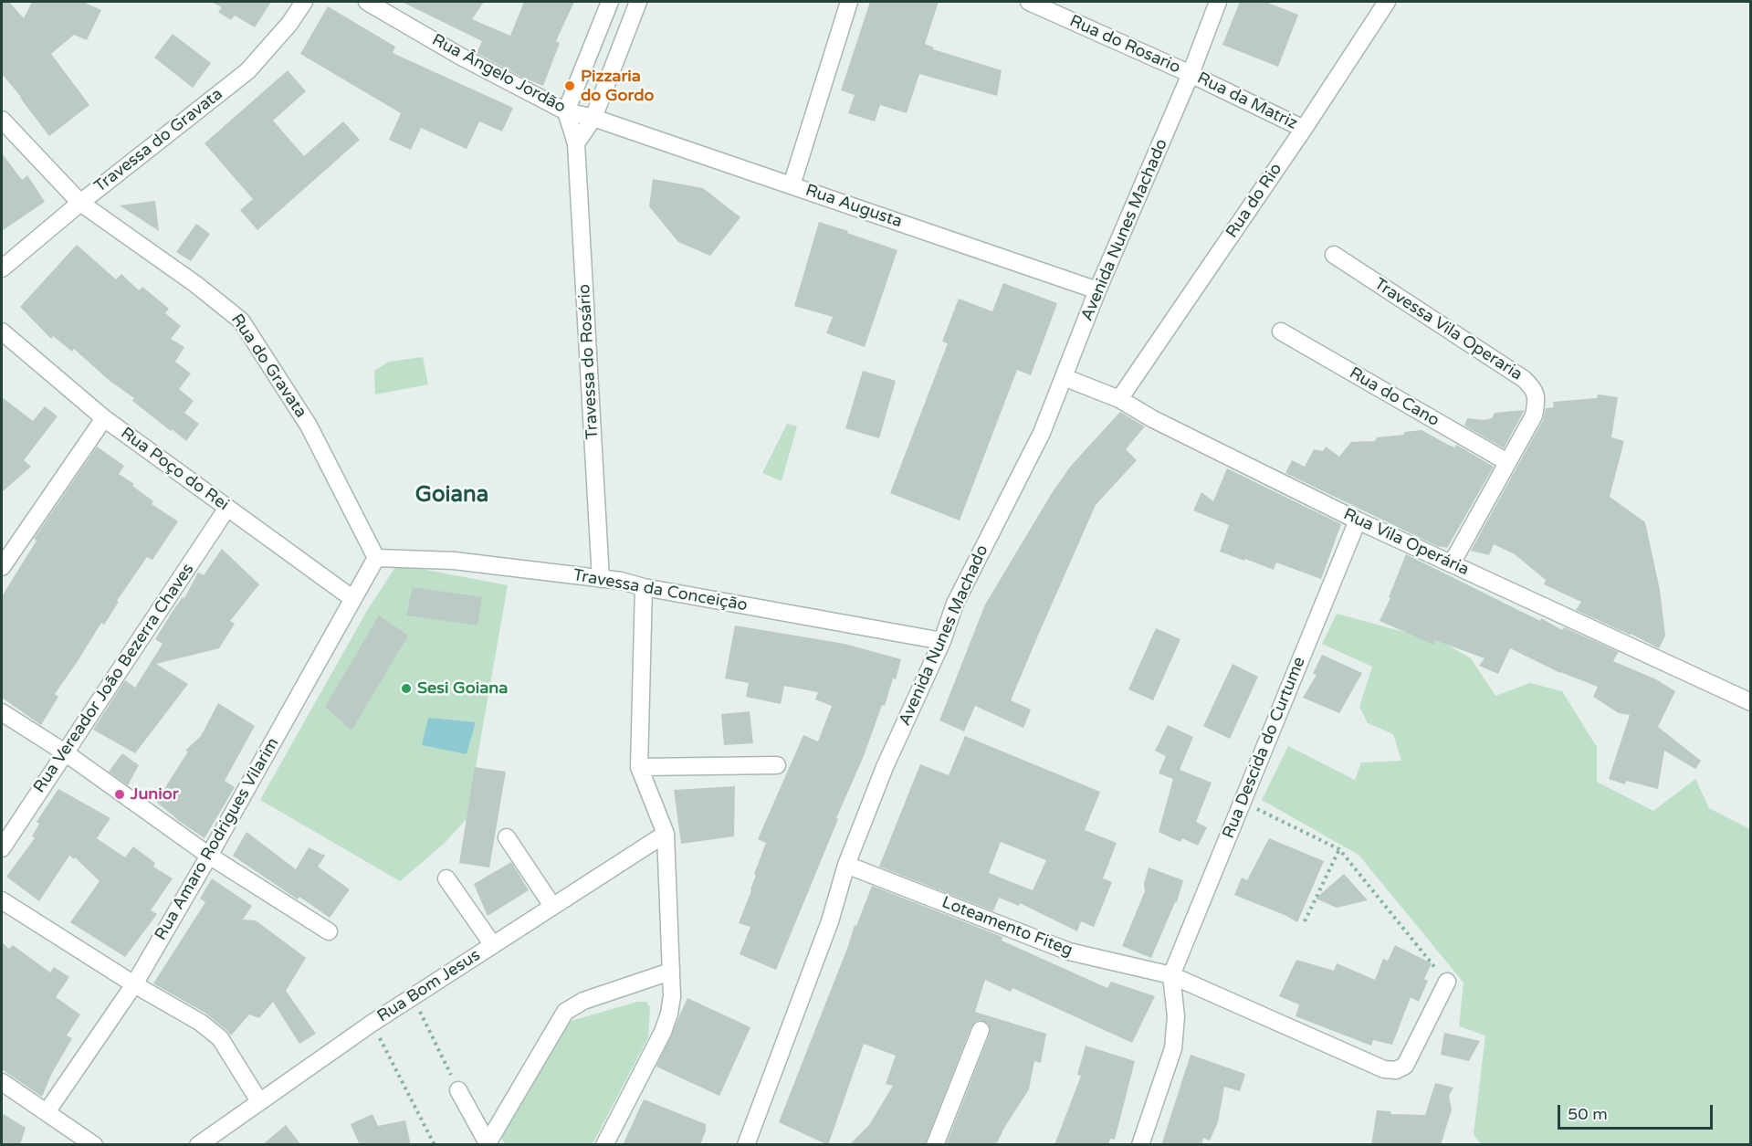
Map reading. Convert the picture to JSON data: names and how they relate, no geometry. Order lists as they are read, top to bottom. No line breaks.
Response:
{"streets":{"street":["Rua do Rosario","Rua Ângelo Jordão","Rua da Matriz","Travessa do Gravata","Rua do Rio","Rua Augusta","Avenida Nunes Machado","Travessa Vila Operaria","Travessa do Rosário","Rua do Gravata","Rua do Cano","Rua Poço do Rei","Rua Vila Operária","Travessa da Conceição","Rua Vereador João Bezerra Chaves","Rua Descida do Curtume","Rua Amaro Rodrigues Vilarim","Loteamento Fiteg","Rua Bom Jesus"]},"crossings":[["Rua do Rosario","Rua da Matriz"],["Rua do Rosario","Avenida Nunes Machado"],["Rua Ângelo Jordão","Rua Augusta"],["Rua Ângelo Jordão","Travessa do Rosário"],["Rua da Matriz","Rua do Rio"],["Rua da Matriz","Avenida Nunes Machado"],["Travessa do Gravata","Rua do Gravata"],["Rua do Rio","Rua Vila Operária"],["Rua Augusta","Avenida Nunes Machado"],["Avenida Nunes Machado","Rua Vila Operária"],["Avenida Nunes Machado","Travessa da Conceição"],["Avenida Nunes Machado","Loteamento Fiteg"],["Travessa Vila Operaria","Rua do Cano"],["Travessa Vila Operaria","Rua Vila Operária"],["Travessa do Rosário","Travessa da Conceição"],["Rua do Gravata","Travessa da Conceição"],["Rua do Gravata","Rua Amaro Rodrigues Vilarim"],["Rua Poço do Rei","Rua Vereador João Bezerra Chaves"],["Rua Poço do Rei","Rua Amaro Rodrigues Vilarim"],["Rua Vila Operária","Rua Descida do Curtume"],["Travessa da Conceição","Rua Amaro Rodrigues Vilarim"],["Rua Descida do Curtume","Loteamento Fiteg"]],"districts":["Goiana"],"places":["Pizzaria do Gordo","Sesi Goiana","Junior"],"scale_bar":"50 m"}
